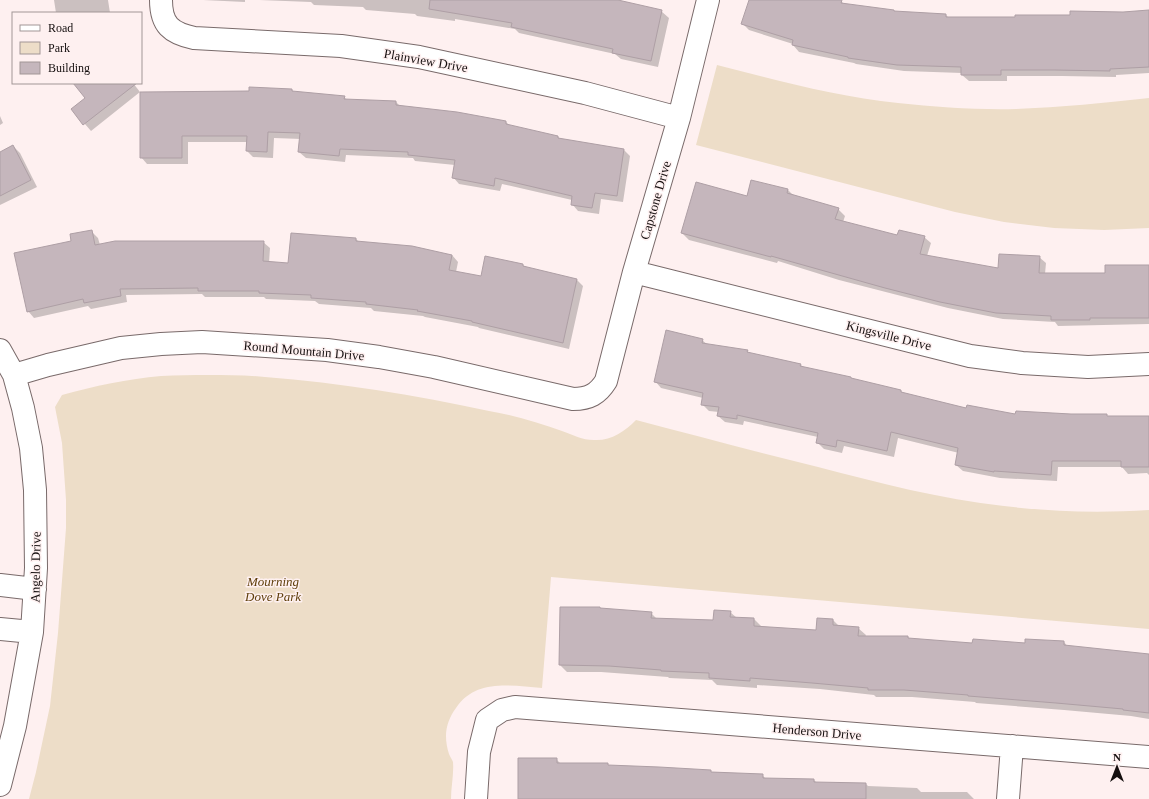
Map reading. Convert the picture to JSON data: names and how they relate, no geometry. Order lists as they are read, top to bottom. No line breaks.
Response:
{"streets":{"street":["Plainview Drive","Capstone Drive","Kingsville Drive","Round Mountain Drive","Angelo Drive","Henderson Drive"]},"crossings":[["Plainview Drive","Capstone Drive"],["Capstone Drive","Kingsville Drive"],["Capstone Drive","Round Mountain Drive"],["Round Mountain Drive","Angelo Drive"]],"parks":["Mourning Dove Park"],"legend":["Road","Park","Building"],"north":"top"}
